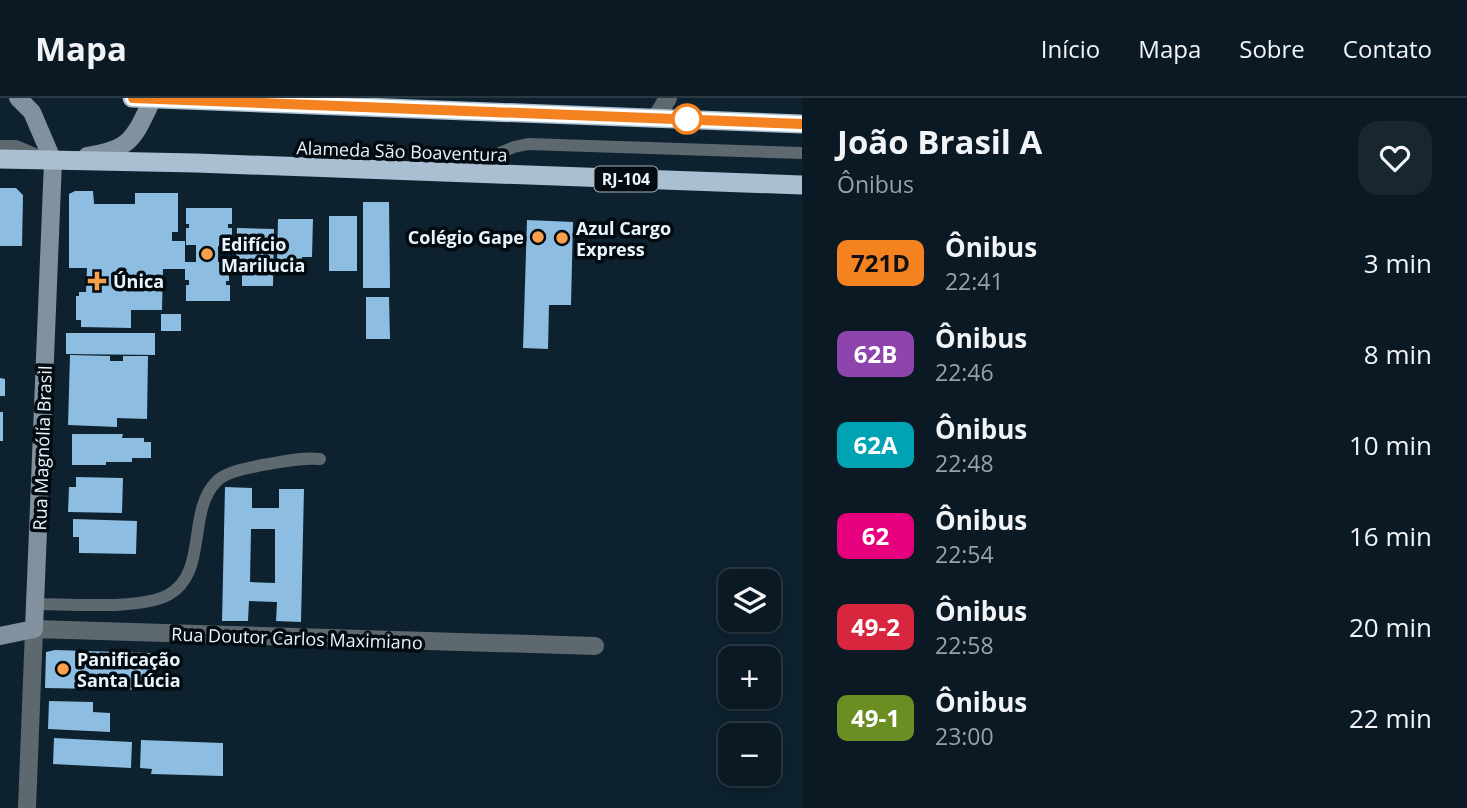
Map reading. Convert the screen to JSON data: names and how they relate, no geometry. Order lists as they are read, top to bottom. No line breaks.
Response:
{"streets":{"highway":["Alameda São Boaventura","RJ-104"],"main road":["Rua Magnólia Brasil","Rua Doutor Carlos Maximiano"]},"crossings":[["Alameda São Boaventura","Rua Magnólia Brasil"],["Rua Magnólia Brasil","Rua Doutor Carlos Maximiano"]],"places":{"other":["Colégio Gape","Azul Cargo Express","Edifício Marilucia","Panificação Santa Lúcia"],"health":["Única"]},"lines":["bus line 721D"],"page":{"header":"Mapa","nav":["Início","Mapa","Sobre","Contato"],"heading":["João Brasil A","Ônibus"],"list":[{"mark":"721D","name":"Ônibus","note":"22:41","value":"3 min"},{"mark":"62B","name":"Ônibus","note":"22:46","value":"8 min"},{"mark":"62A","name":"Ônibus","note":"22:48","value":"10 min"},{"mark":"62","name":"Ônibus","note":"22:54","value":"16 min"},{"mark":"49-2","name":"Ônibus","note":"22:58","value":"20 min"},{"mark":"49-1","name":"Ônibus","note":"23:00","value":"22 min"}],"map_buttons":["+","−"]}}
